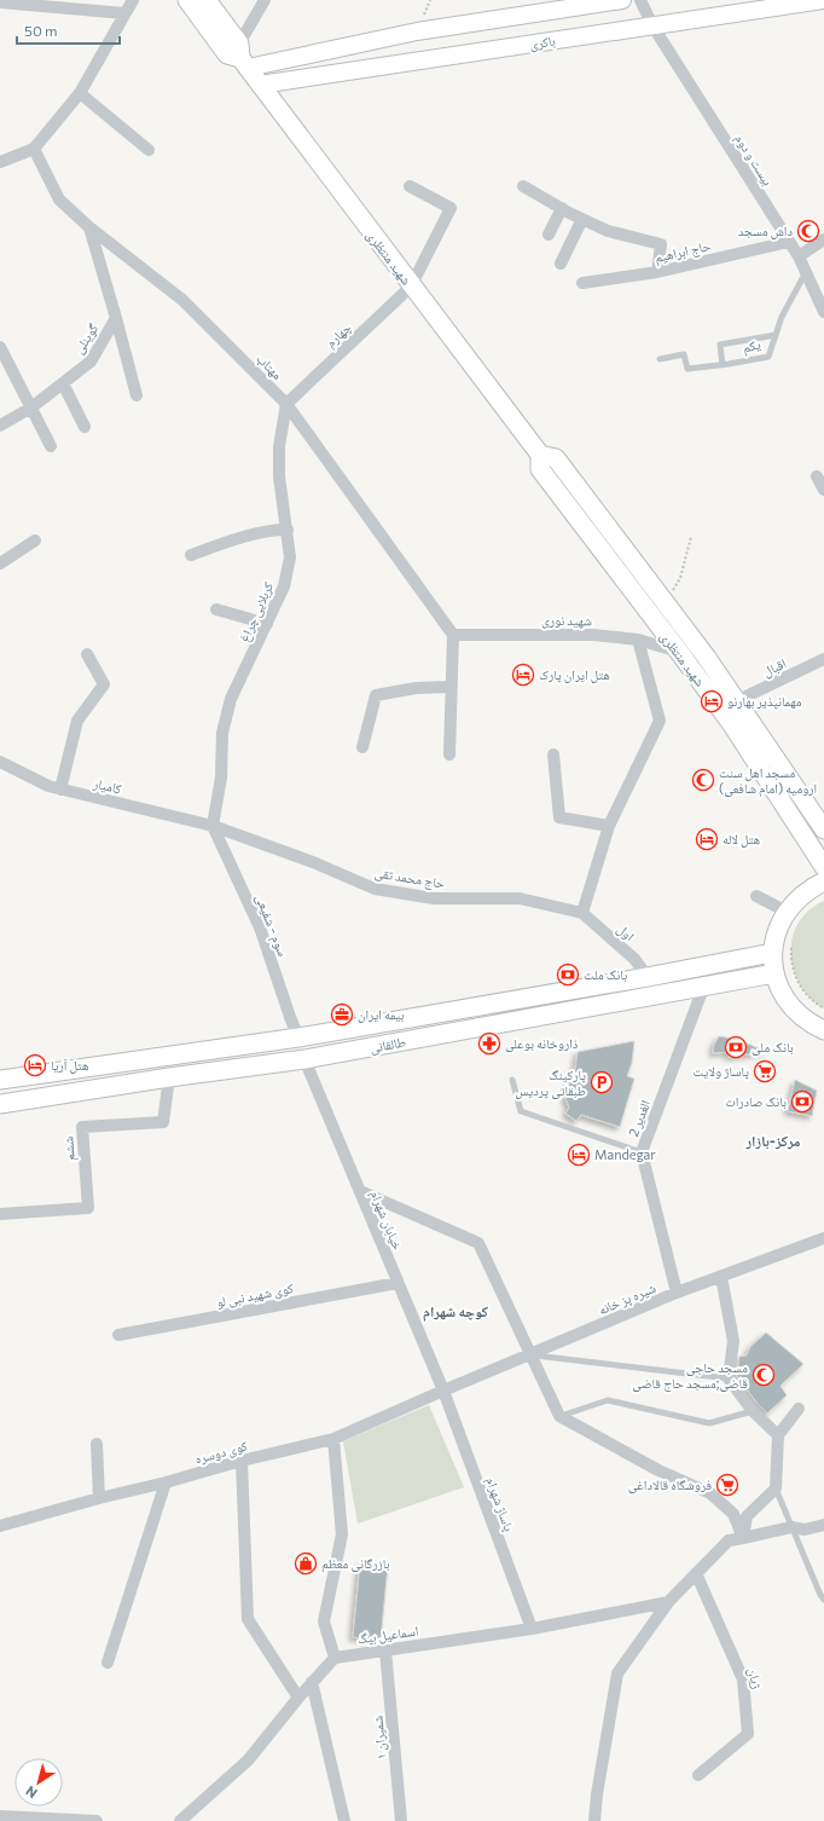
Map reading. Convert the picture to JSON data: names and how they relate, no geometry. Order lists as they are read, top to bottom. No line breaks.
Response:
{"streets":{"main road":["باکری","شهید منتظری","طالقانی"],"street":["بیست و دوم","حاج ابراهیم","چهارم","گوینلی","مهتاب","کربلایی چراغ","شهید نوری","اقبال","کامیار","حاج محمد تقی","سوم - شفیعی","اول","2 الغدیر","ششم","خیابان شهرام","کوی شهید نبی لو","شیره پز خانه","کوی دوسره","پاساژ شهرام","اسماعیل بیگ","ژیان","شمیران ۱"],"lane":["یکم"]},"crossings":[["باکری","بیست و دوم"],["باکری","شهید منتظری"],["بیست و دوم","حاج ابراهیم"],["بیست و دوم","یکم"],["شهید منتظری","چهارم"],["شهید منتظری","شهید نوری"],["شهید منتظری","اقبال"],["چهارم","مهتاب"],["چهارم","کربلایی چراغ"],["گوینلی","مهتاب"],["مهتاب","کربلایی چراغ"],["مهتاب","شهید نوری"],["کربلایی چراغ","کامیار"],["کربلایی چراغ","حاج محمد تقی"],["کربلایی چراغ","سوم - شفیعی"],["کامیار","حاج محمد تقی"],["کامیار","سوم - شفیعی"],["حاج محمد تقی","سوم - شفیعی"],["حاج محمد تقی","اول"],["سوم - شفیعی","طالقانی"],["اول","طالقانی"],["طالقانی","2 الغدیر"],["طالقانی","ششم"],["طالقانی","خیابان شهرام"],["2 الغدیر","شیره پز خانه"],["خیابان شهرام","کوی شهید نبی لو"],["خیابان شهرام","شیره پز خانه"],["خیابان شهرام","کوی دوسره"],["خیابان شهرام","پاساژ شهرام"],["شیره پز خانه","کوی دوسره"],["شیره پز خانه","پاساژ شهرام"],["کوی دوسره","پاساژ شهرام"],["پاساژ شهرام","اسماعیل بیگ"],["اسماعیل بیگ","شمیران ۱"]],"districts":["مرکز-بازار","کوچه شهرام"],"places":{"mosque":["داش مسجد","مسجد اهل سنت ارومیه (امام شافعی)","مسجد حاجی قاضی;مسجد حاج قاضی"],"hotel":["هتل ایران پارک","مهمانپذیر بهارنو","هتل لاله","هتل آریا","Mandegar"],"bank":["بانک ملت","بانک ملی","بانک صادرات"],"office":["بیمه ایران"],"pharmacy":["ذاروخانه بوعلی"],"supermarket":["پاساژ ولایت","فروشگاه قالاداغی"],"parking":["پارکینگ طبقاتی پردیس"],"shop":["بازرگانی معظم"]},"scale_bar":"50 m","north":"bottom left"}
